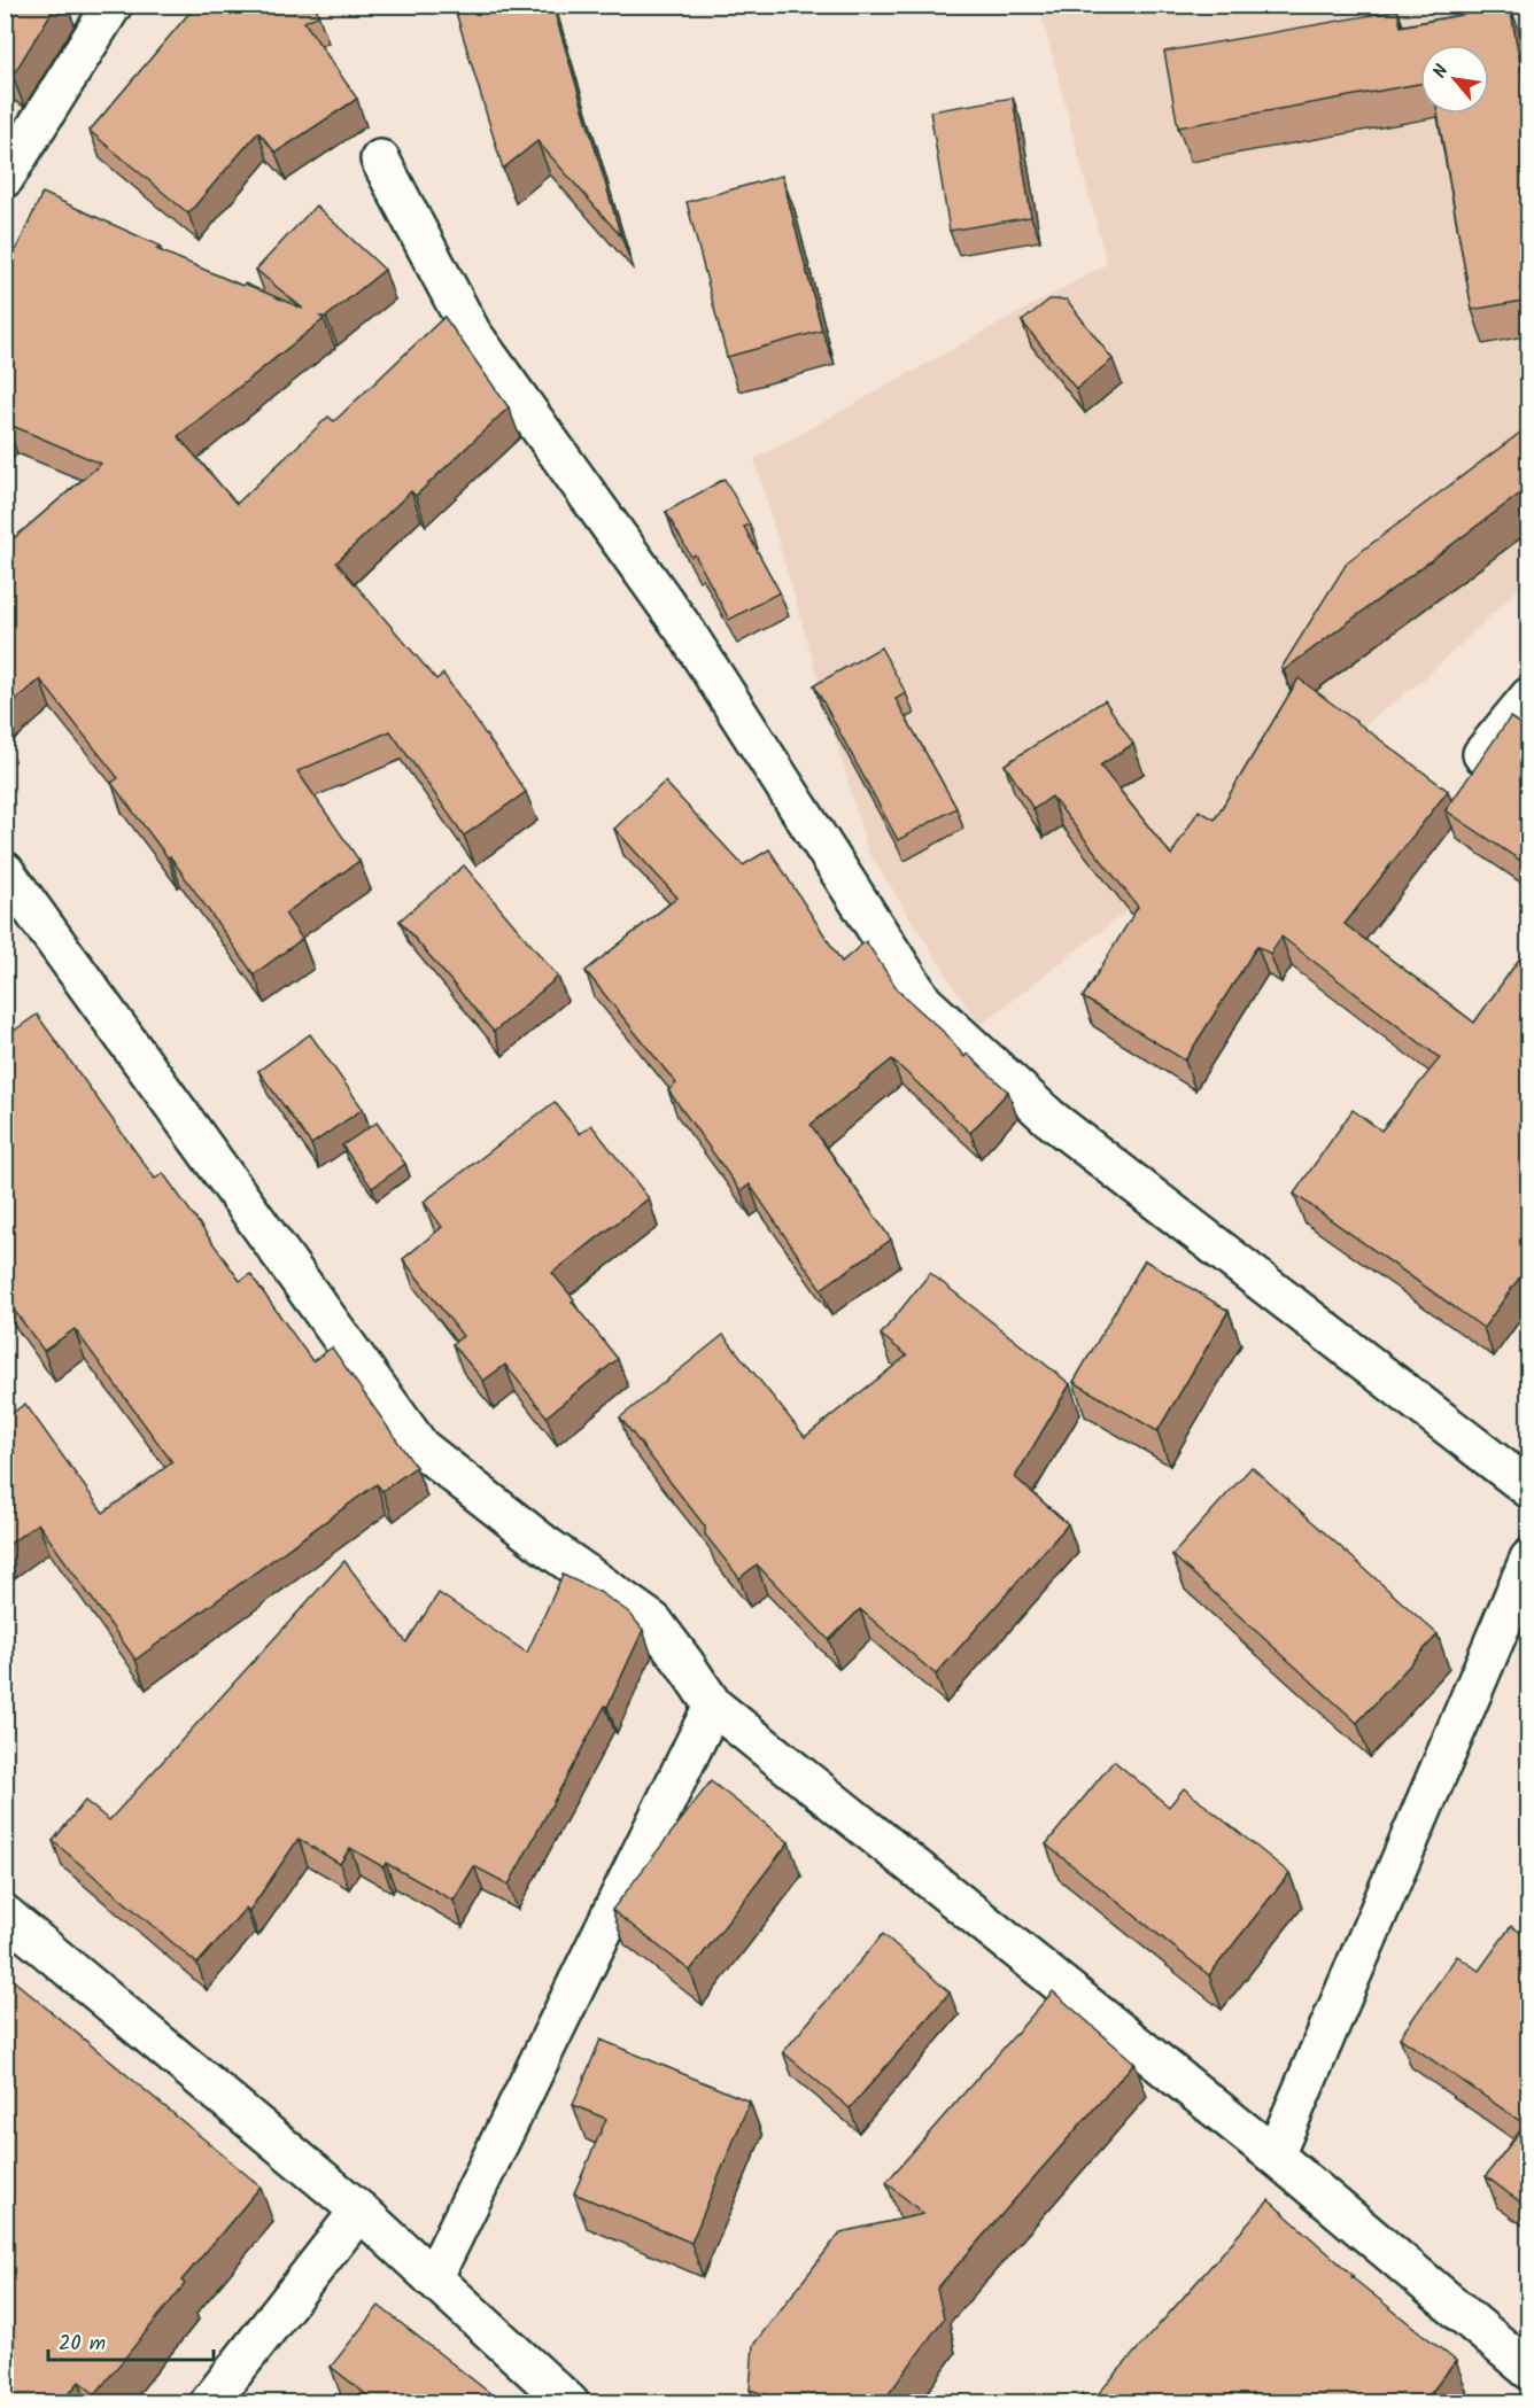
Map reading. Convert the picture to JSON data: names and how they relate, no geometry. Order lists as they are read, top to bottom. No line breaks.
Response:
{"scale_bar":"20 m","north":"top left"}
